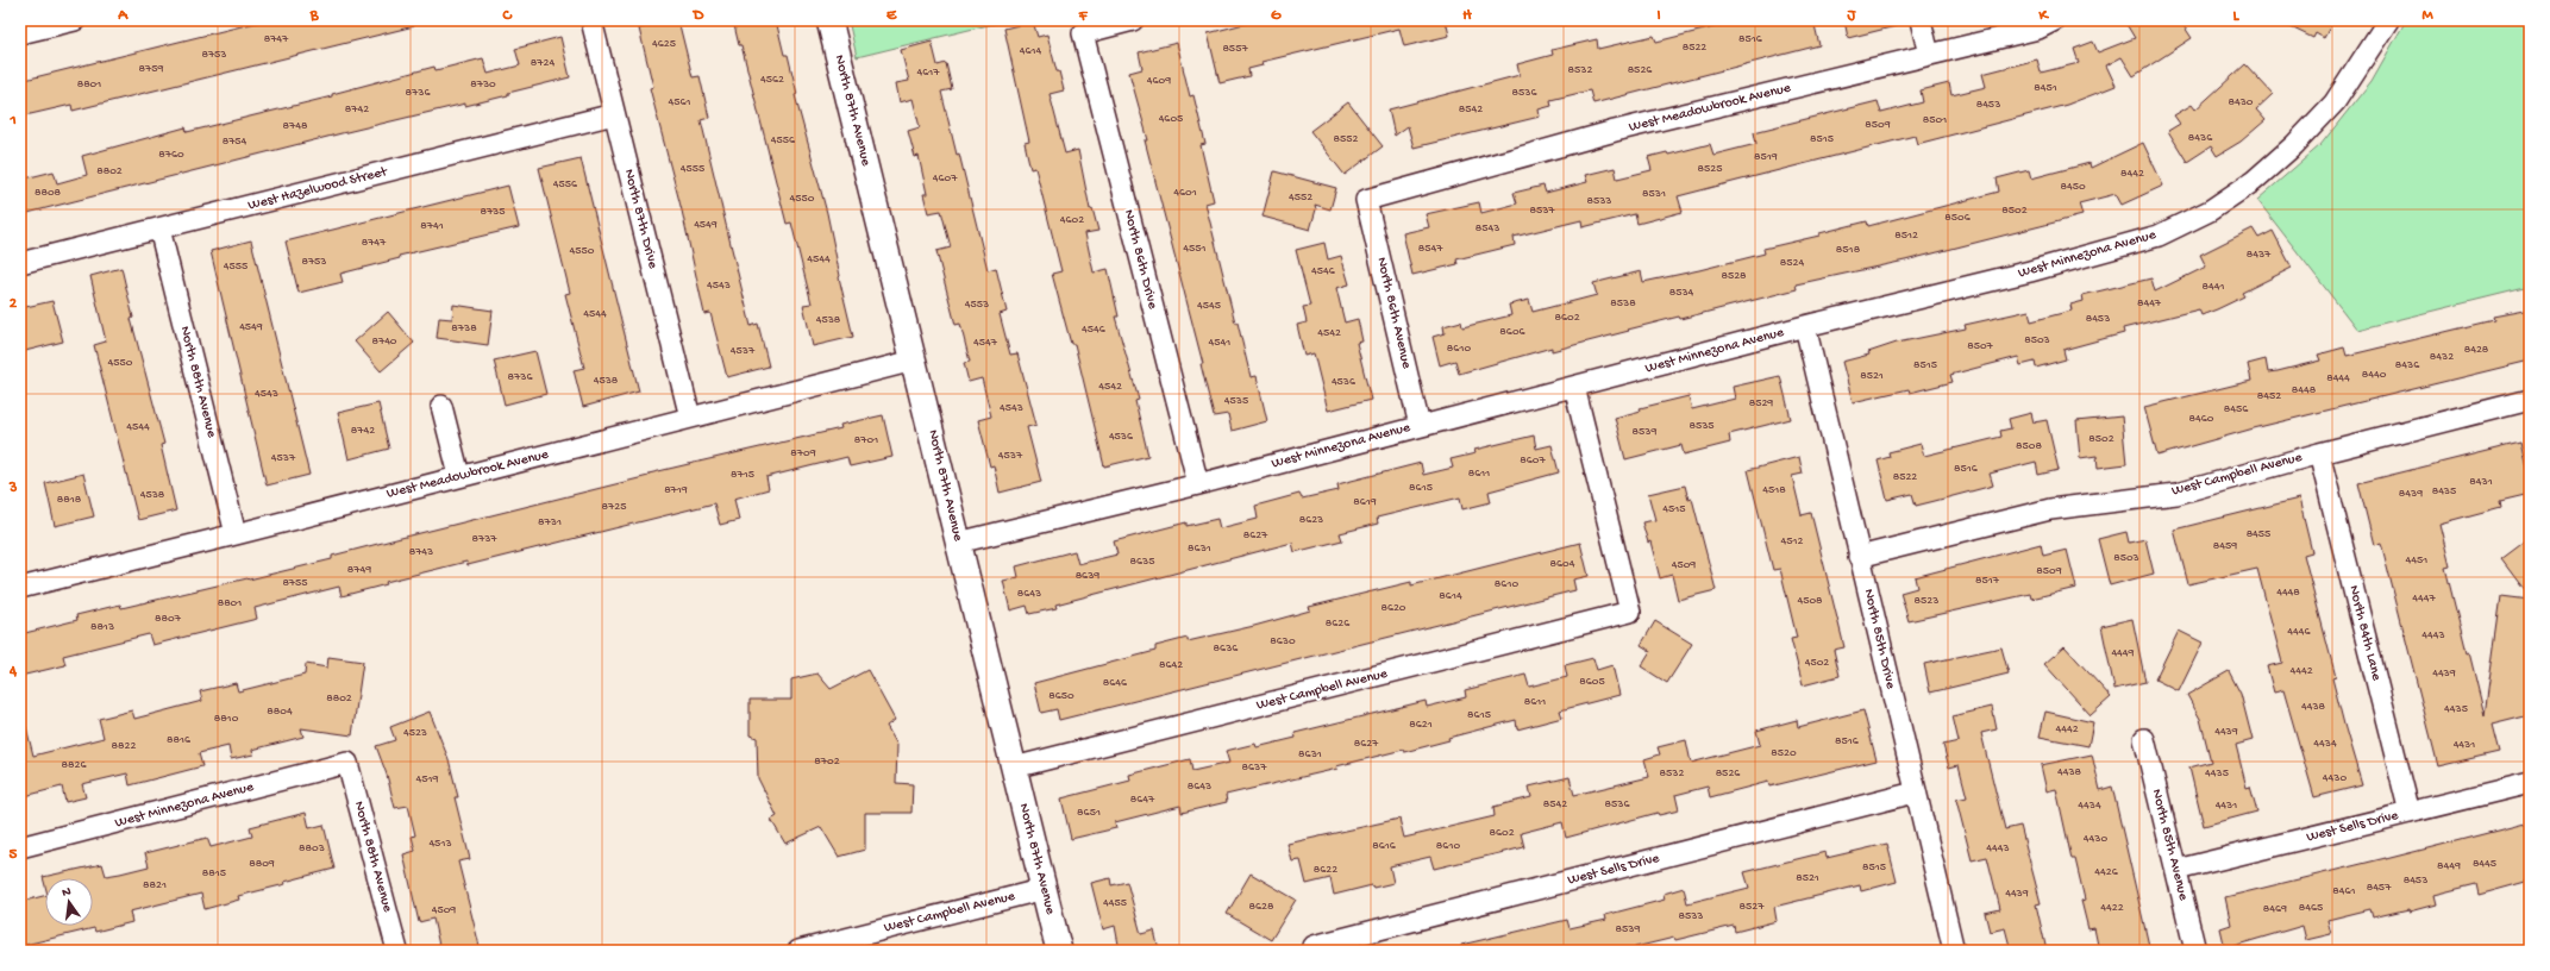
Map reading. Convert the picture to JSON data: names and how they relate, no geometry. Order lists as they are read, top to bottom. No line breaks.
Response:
{"streets":{"street":["West Meadowbrook Avenue","North 87th Avenue","West Hazelwood Street","North 87th Drive","West Minnezona Avenue","North 86th Drive","North 86th Avenue","North 88th Avenue","West Campbell Avenue","North 84th Lane","North 85th Drive","West Sells Drive","North 85th Avenue"]},"crossings":[["West Meadowbrook Avenue","North 87th Avenue"],["West Meadowbrook Avenue","North 87th Drive"],["West Meadowbrook Avenue","North 86th Avenue"],["West Meadowbrook Avenue","North 88th Avenue"],["North 87th Avenue","West Minnezona Avenue"],["North 87th Avenue","West Campbell Avenue"],["West Hazelwood Street","North 87th Drive"],["West Hazelwood Street","North 88th Avenue"],["West Minnezona Avenue","North 86th Drive"],["West Minnezona Avenue","North 86th Avenue"],["West Minnezona Avenue","North 88th Avenue"],["West Minnezona Avenue","West Campbell Avenue"],["West Minnezona Avenue","North 85th Drive"],["West Campbell Avenue","North 84th Lane"],["West Campbell Avenue","North 85th Drive"],["North 84th Lane","West Sells Drive"],["North 85th Drive","West Sells Drive"],["West Sells Drive","North 85th Avenue"]],"house_numbers":["8747","8516","4625","8522","8557","4614","8753","8724","8759","8532","8526","4617","4562","4609","8801","8730","8451","8736","8536","4561","8430","8453","8742","8542","4605","8501","8509","8748","8436","8552","8515","4556","8754","8760","8519","4555","8525","8802","8442","4607","4556","8450","8808","4601","8531","4552","4550","8533","8537","8502","8735","8506","4602","4549","8741","8543","8512","8747","4551","8547","8518","4550","8437","4544","8753","8524","4555","4546","8528","4543","8441","8534","8538","8447","4553","4545","4544","8602","8453","4538","4549","8738","4546","8606","4542","8503","8740","4547","4541","8507","8610","8428","4537","8432","4550","8515","8436","8440","8521","8736","8444","4538","4536","4542","8448","4543","8452","4535","8529","4543","8456","8460","8535","4544","8742","8539","4536","8502","8701","8508","8709","4537","4537","8607","8516","8611","8715","8522","8431","8615","8719","4518","8435","8439","4538","8818","8619","8725","4515","8623","8731","8455","8627","8737","4512","8459","8631","8743","8503","4451","8635","8604","4509","8749","8509","8639","8517","8755","8610","4448","8643","8614","4447","4508","8523","8801","8620","8807","8626","8813","4446","4443","8630","8636","4449","4502","8642","4442","4439","8605","8646","8650","8802","8611","4438","4435","8804","8615","8810","8621","4442","4439","4523","8816","8516","8627","4434","4431","8822","8520","8631","8702","8826","8637","4438","8532","8526","4435","4430","4519","8643","8647","8542","8536","4434","4431","8651","8602","4430","4513","8616","8610","8803","4443","8809","8445","8449","8515","8622","4426","8815","8521","8453","8821","8457","8461","4439","4455","8628","8527","4422","8465","8469","4509","8533","8539"],"north":"top","grid":{"columns":["A","B","C","D","E","F","G","H","I","J","K","L","M"],"rows":["1","2","3","4","5"]}}
